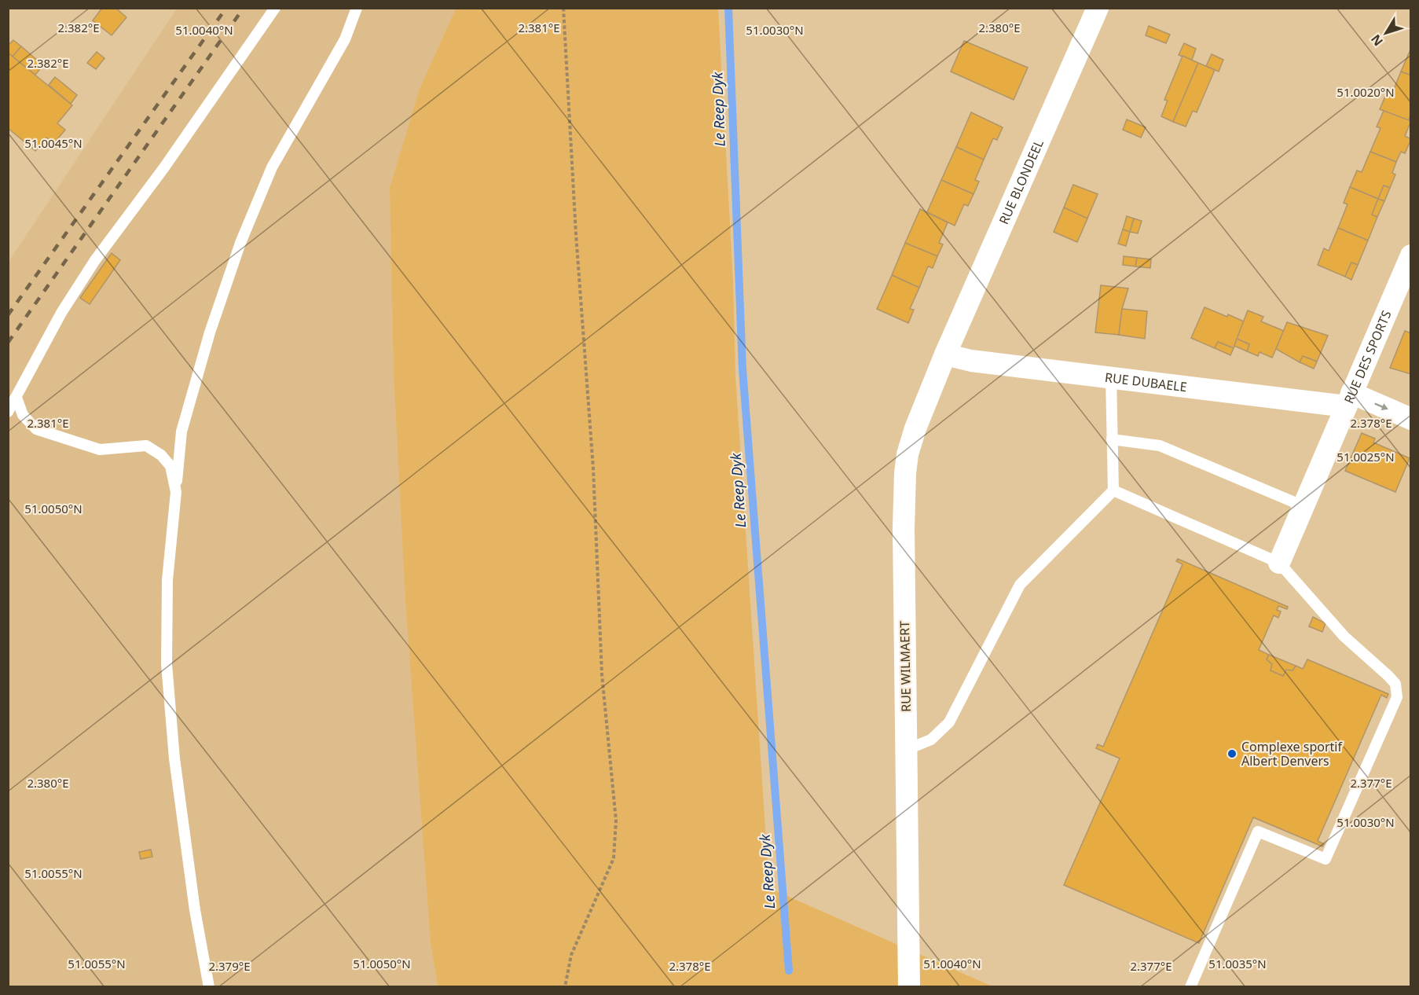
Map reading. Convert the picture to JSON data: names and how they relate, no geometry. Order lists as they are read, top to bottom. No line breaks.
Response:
{"streets":{"street":["RUE BLONDEEL","RUE DES SPORTS","RUE DUBAELE","RUE WILMAERT"]},"crossings":[["RUE BLONDEEL","RUE DUBAELE"],["RUE BLONDEEL","RUE WILMAERT"],["RUE DES SPORTS","RUE DUBAELE"],["RUE DUBAELE","RUE WILMAERT"]],"water":["Le Reep Dyk"],"places":["Complexe sportif Albert Denvers"],"north":"bottom left","coordinates":["2.381°E","2.380°E","2.382°E","51.0040°N","51.0030°N","51.0020°N","51.0045°N","2.378°E","51.0025°N","51.0050°N","2.377°E","51.0055°N","51.0035°N","2.379°E"]}
